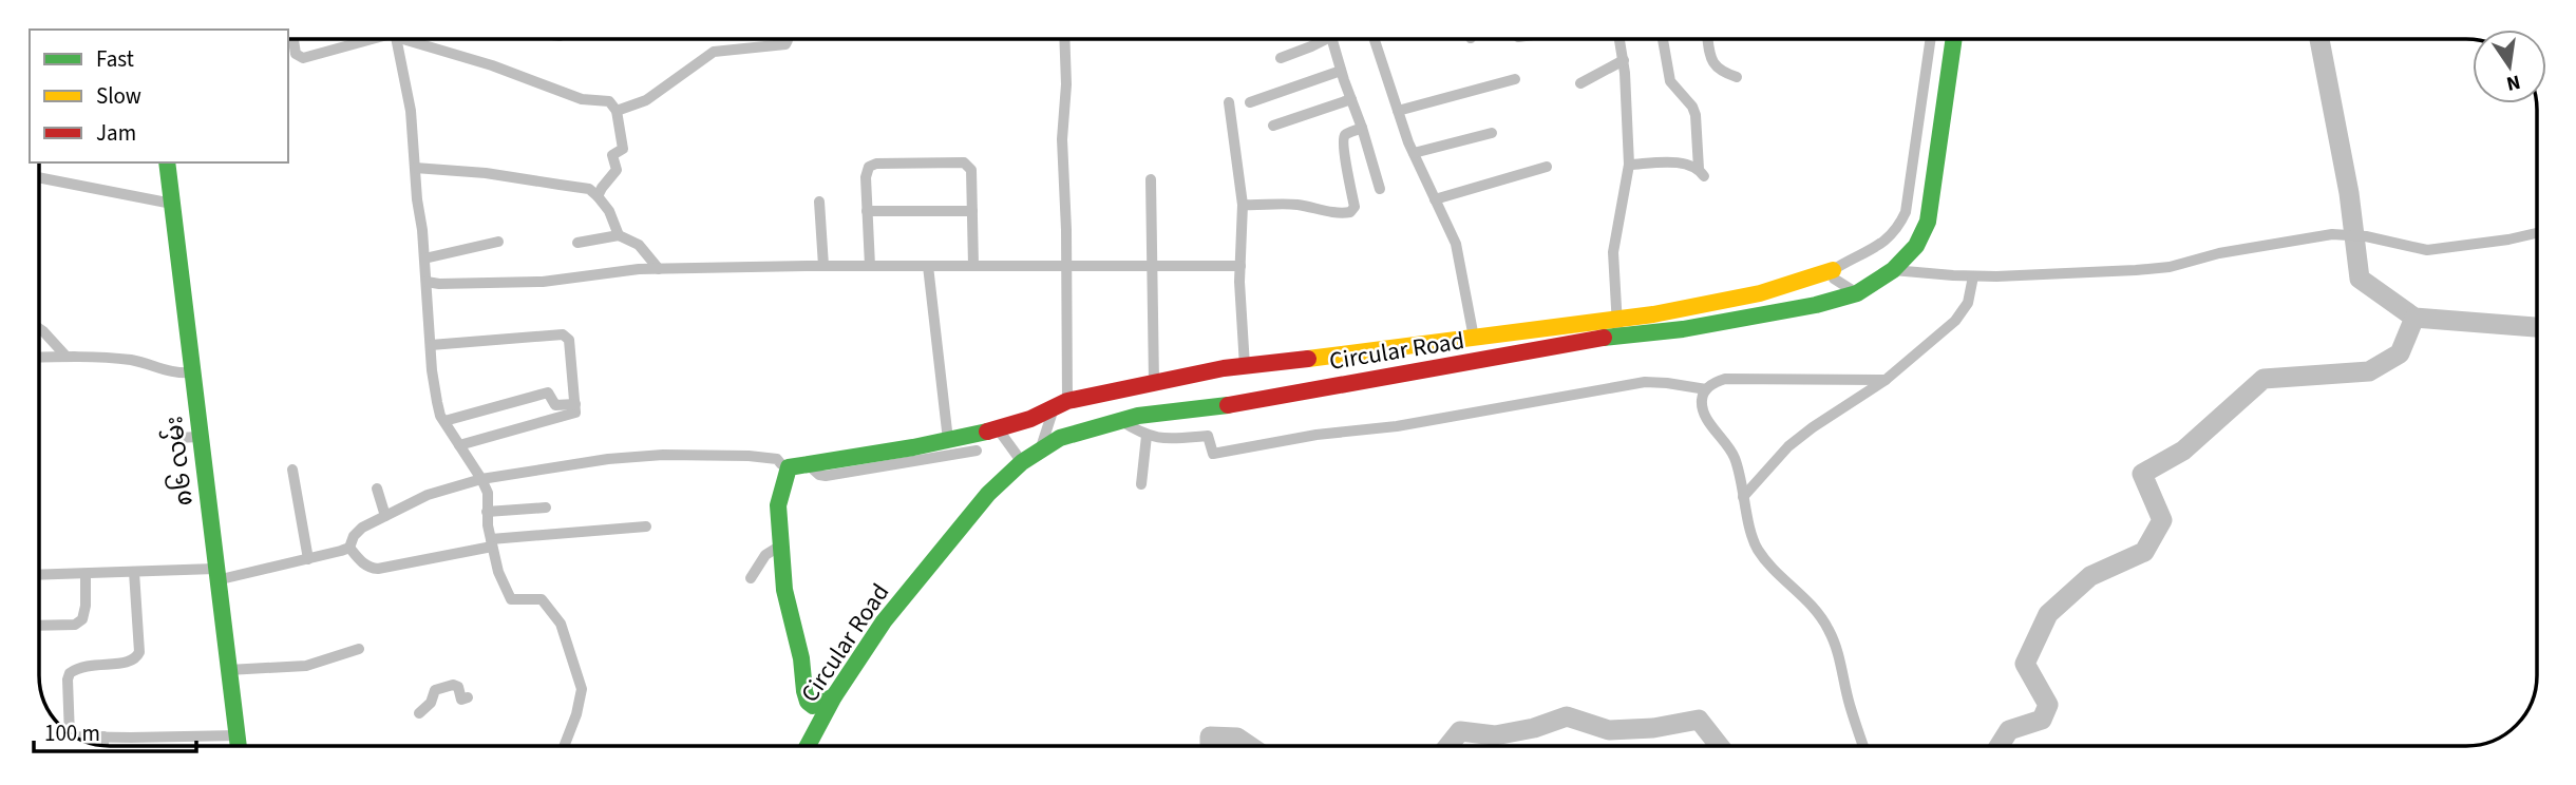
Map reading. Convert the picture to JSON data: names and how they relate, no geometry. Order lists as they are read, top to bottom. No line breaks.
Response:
{"streets":{"street":["Circular Road","၈၆ လမ်း"]},"legend":["Fast","Slow","Jam"],"scale_bar":"100 m","north":"bottom"}
